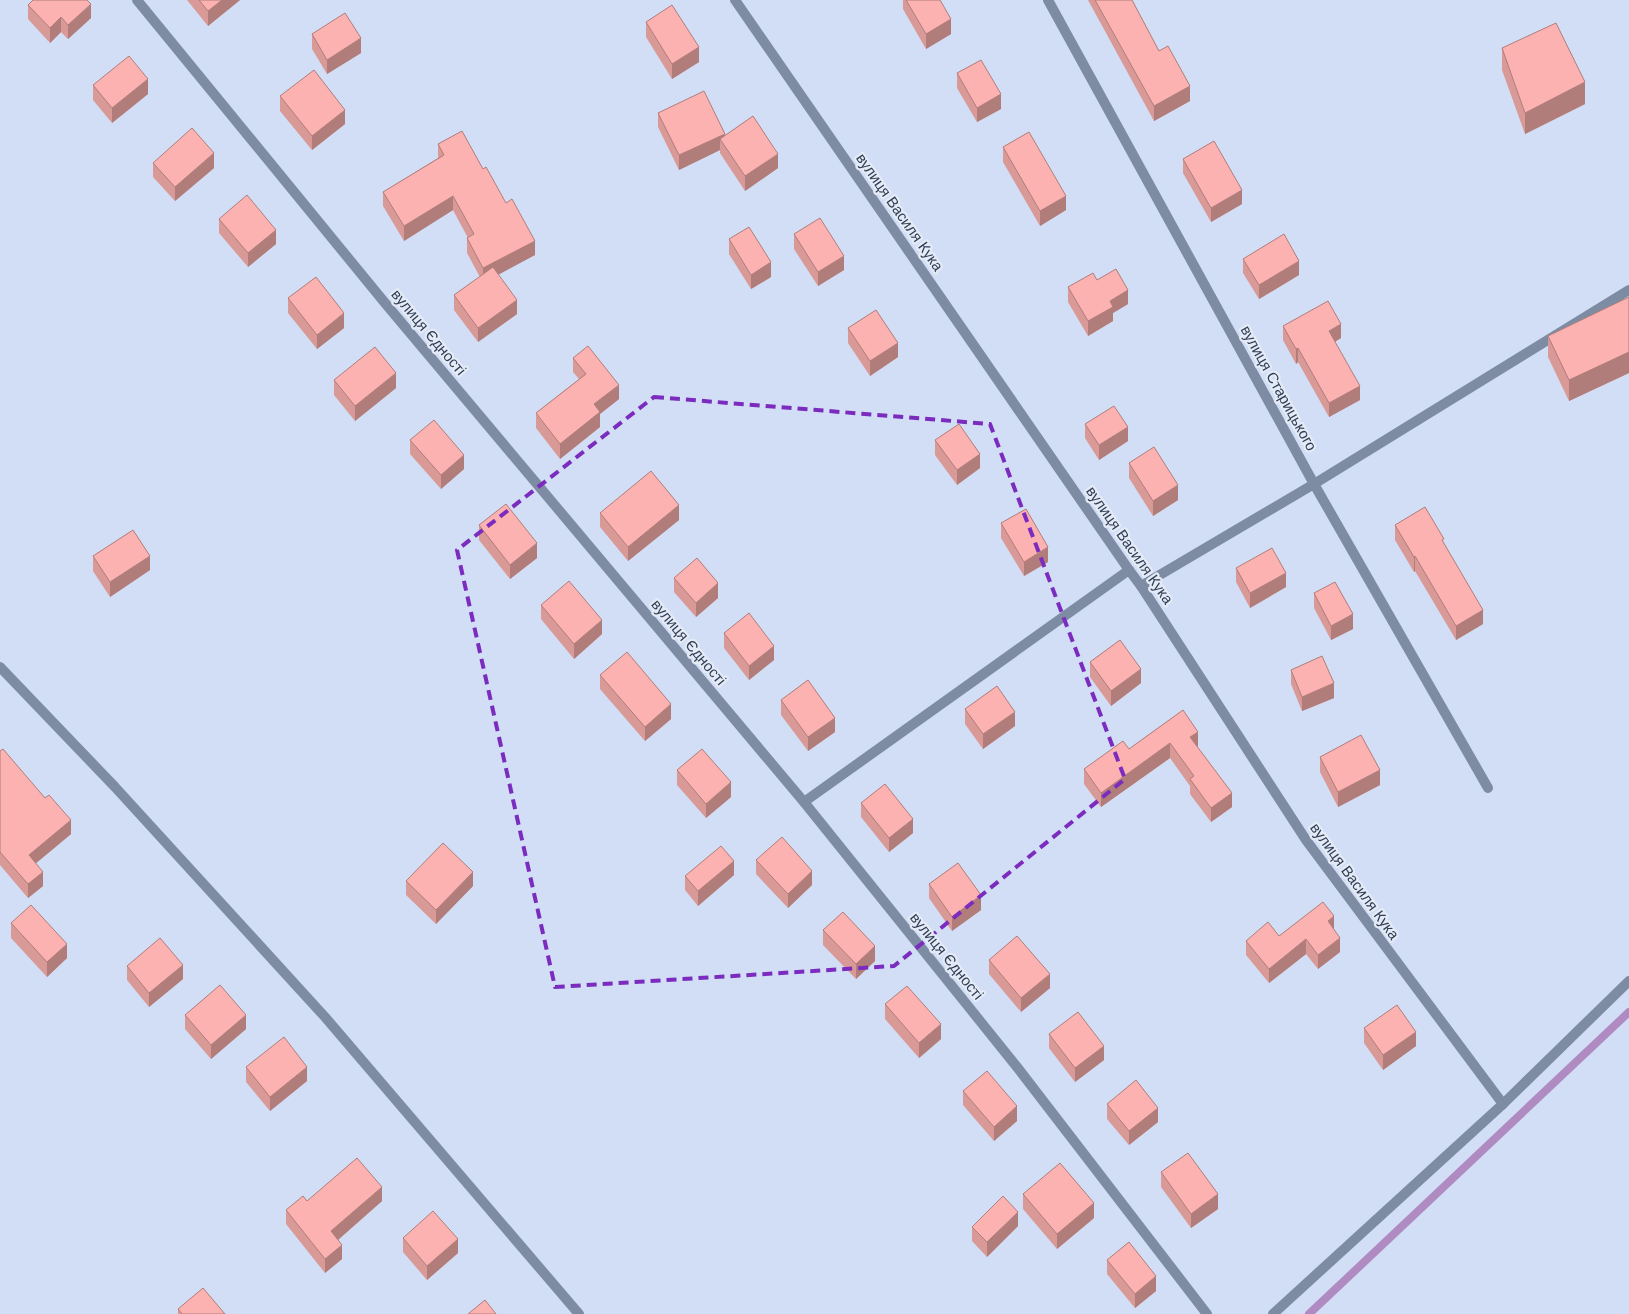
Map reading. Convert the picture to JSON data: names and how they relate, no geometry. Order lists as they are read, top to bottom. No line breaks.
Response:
{"streets":{"street":["вулиця Василя Кука","вулиця Єдності","вулиця Старицького"]}}
